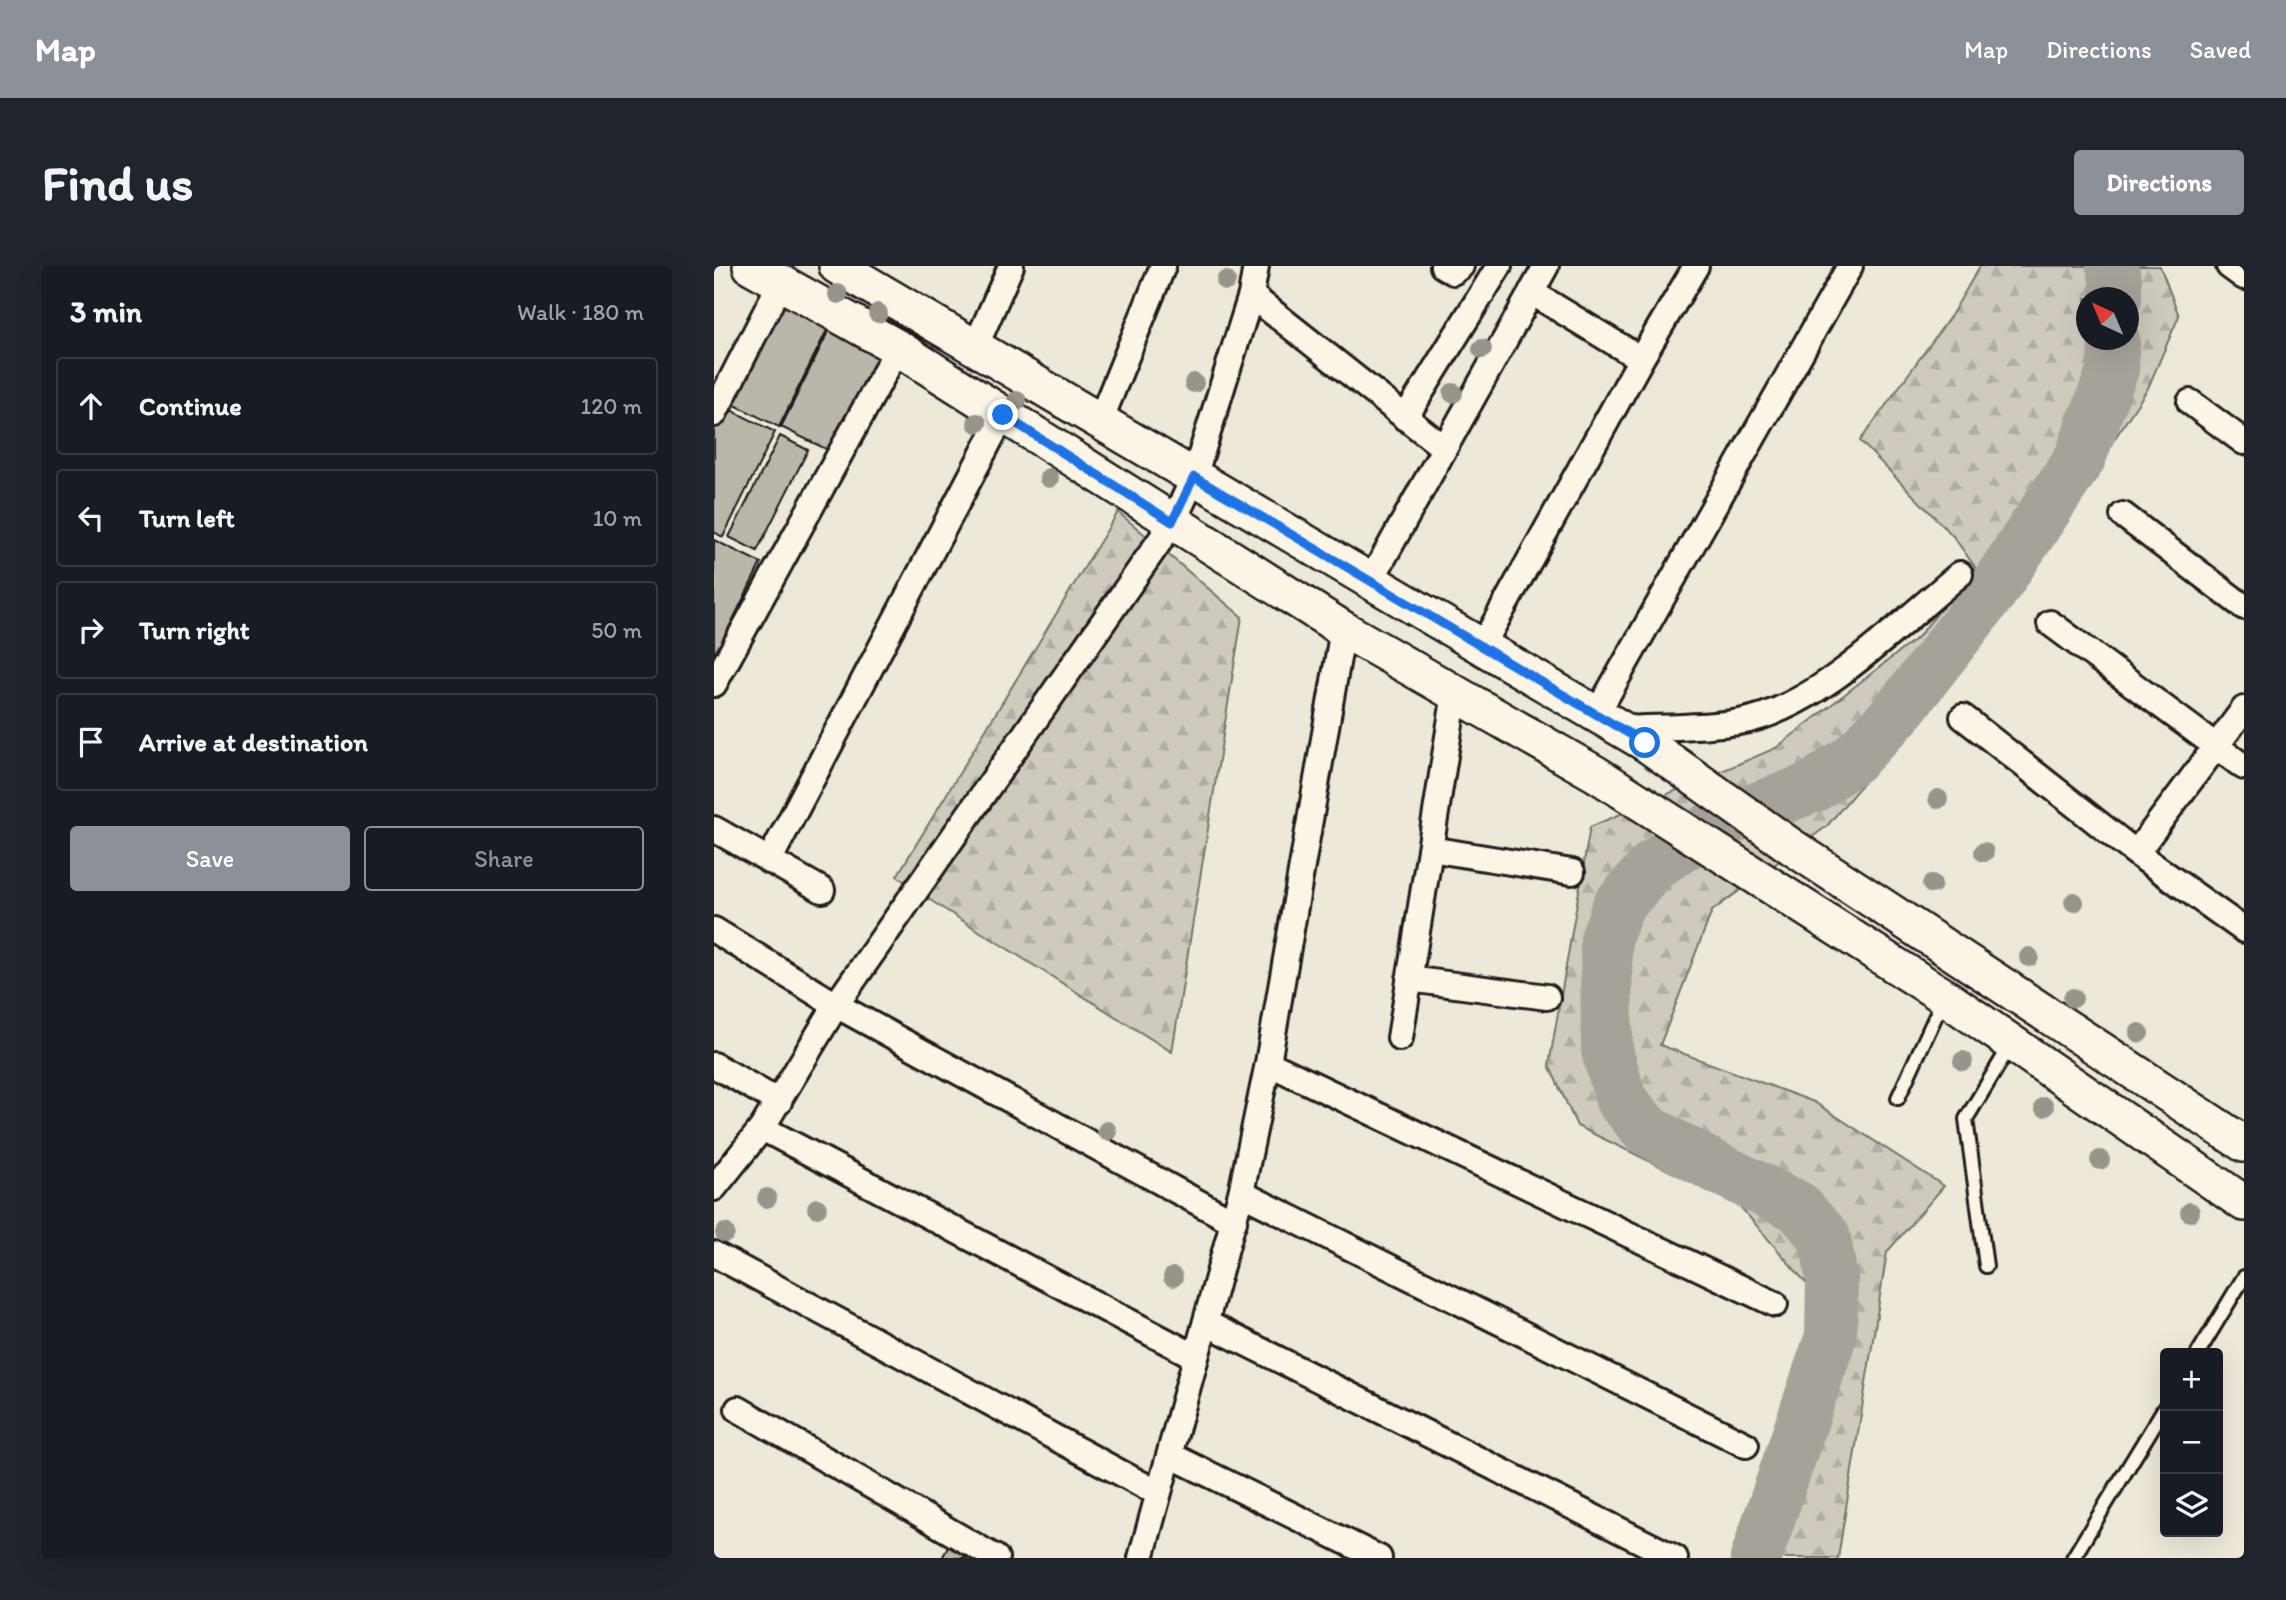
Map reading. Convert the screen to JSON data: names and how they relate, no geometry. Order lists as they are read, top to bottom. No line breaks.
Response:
{"north":"top left","page":{"header":"Map","nav":["Map","Directions","Saved"],"buttons":["Directions",["Save","Share"]],"title":"Find us","heading":["3 min","Walk · 180 m"],"list":[["Continue","120 m"],["Turn left","10 m"],["Turn right","50 m"],"Arrive at destination"],"map_buttons":["+","−"]}}
